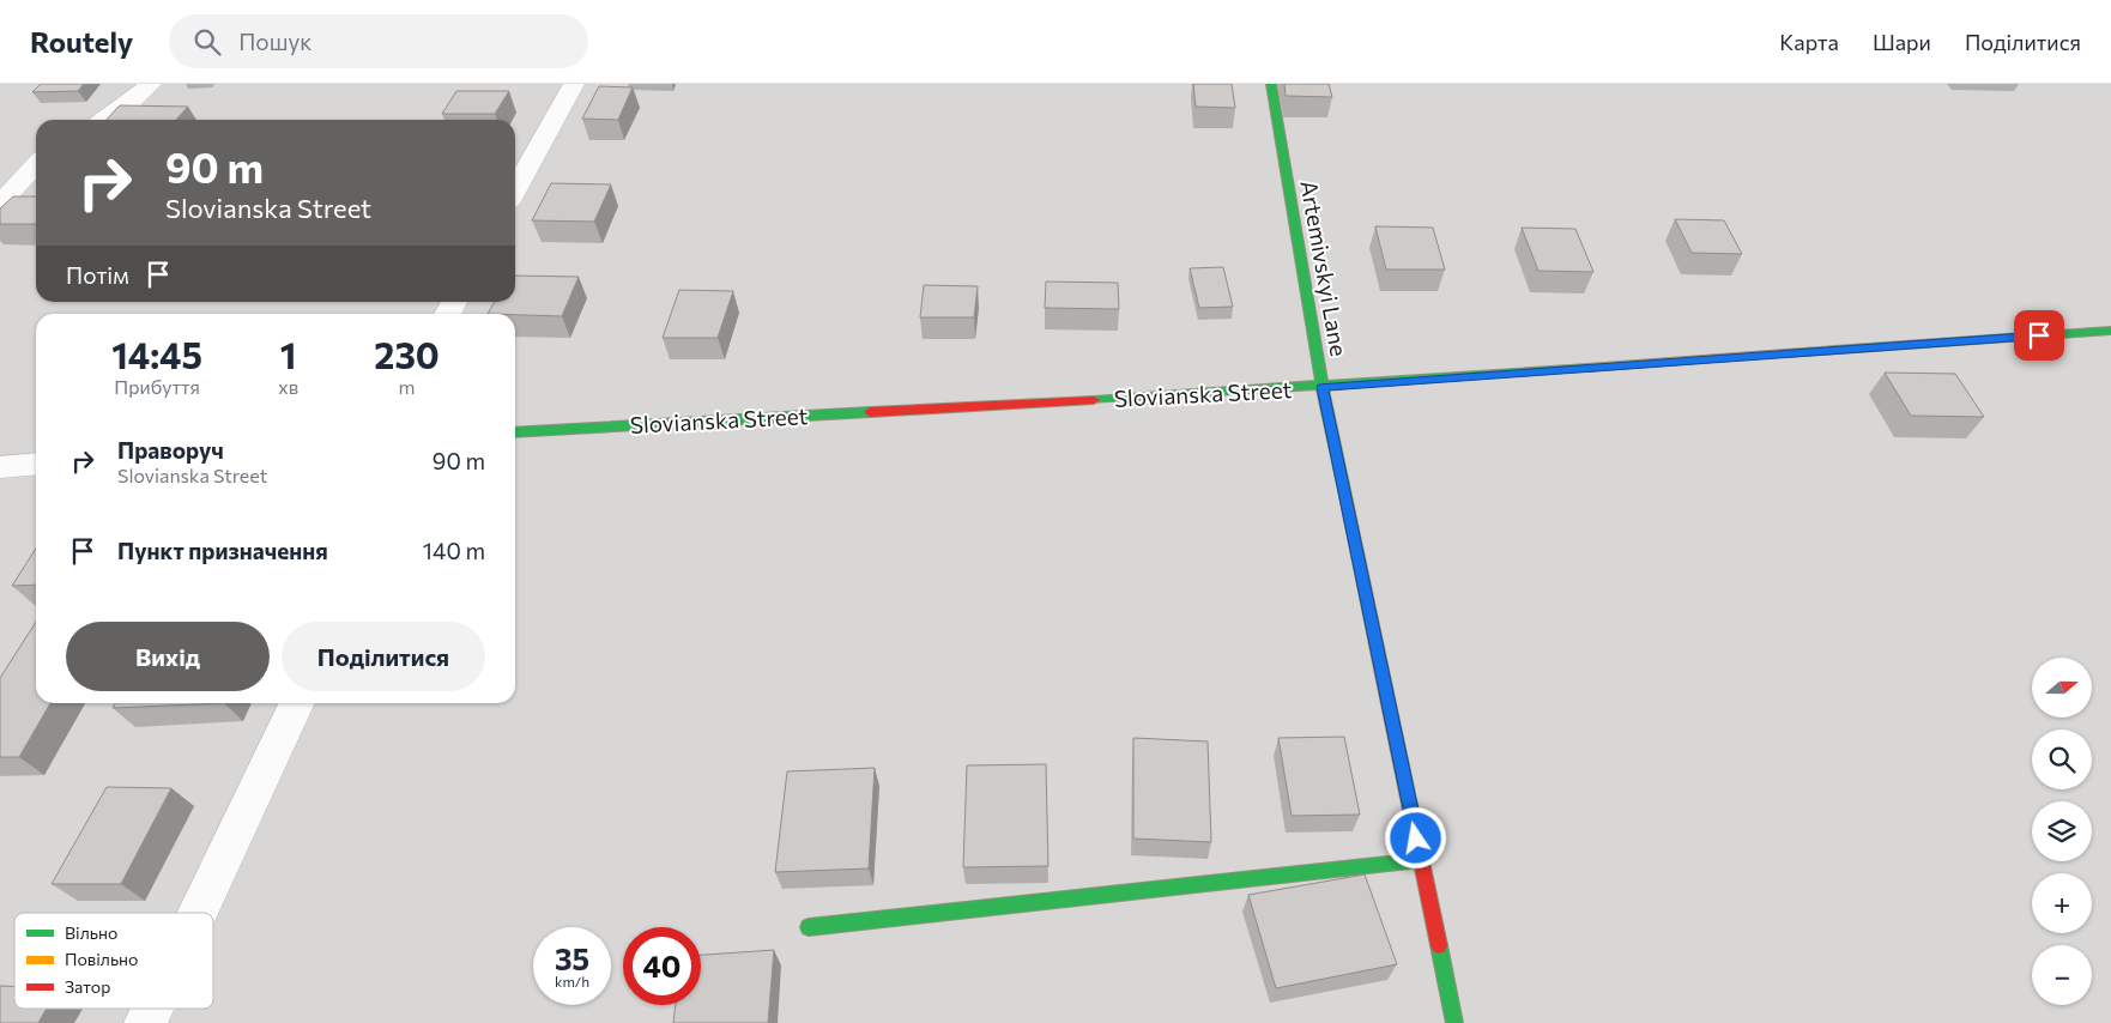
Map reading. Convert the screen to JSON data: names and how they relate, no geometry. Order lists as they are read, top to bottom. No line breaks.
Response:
{"streets":{"street":["Artemivskyi Lane","Slovianska Street"]},"crossings":[["Artemivskyi Lane","Slovianska Street"]],"legend":["Вільно","Повільно","Затор"],"north":"right","page":{"header":"Routely","search":"Пошук","nav":["Карта","Шари","Поділитися"],"turn":["90 m","Slovianska Street"],"then":"Потім","eta":["14:45","Прибуття","1","хв","230","m"],"list":[{"name":"Праворуч","note":"Slovianska Street","value":"90 m"},{"name":"Пункт призначення","value":"140 m"}],"buttons":["Вихід","Поділитися"],"map_buttons":["+","−"],"speed":"35 km/h","limit":"40"}}
